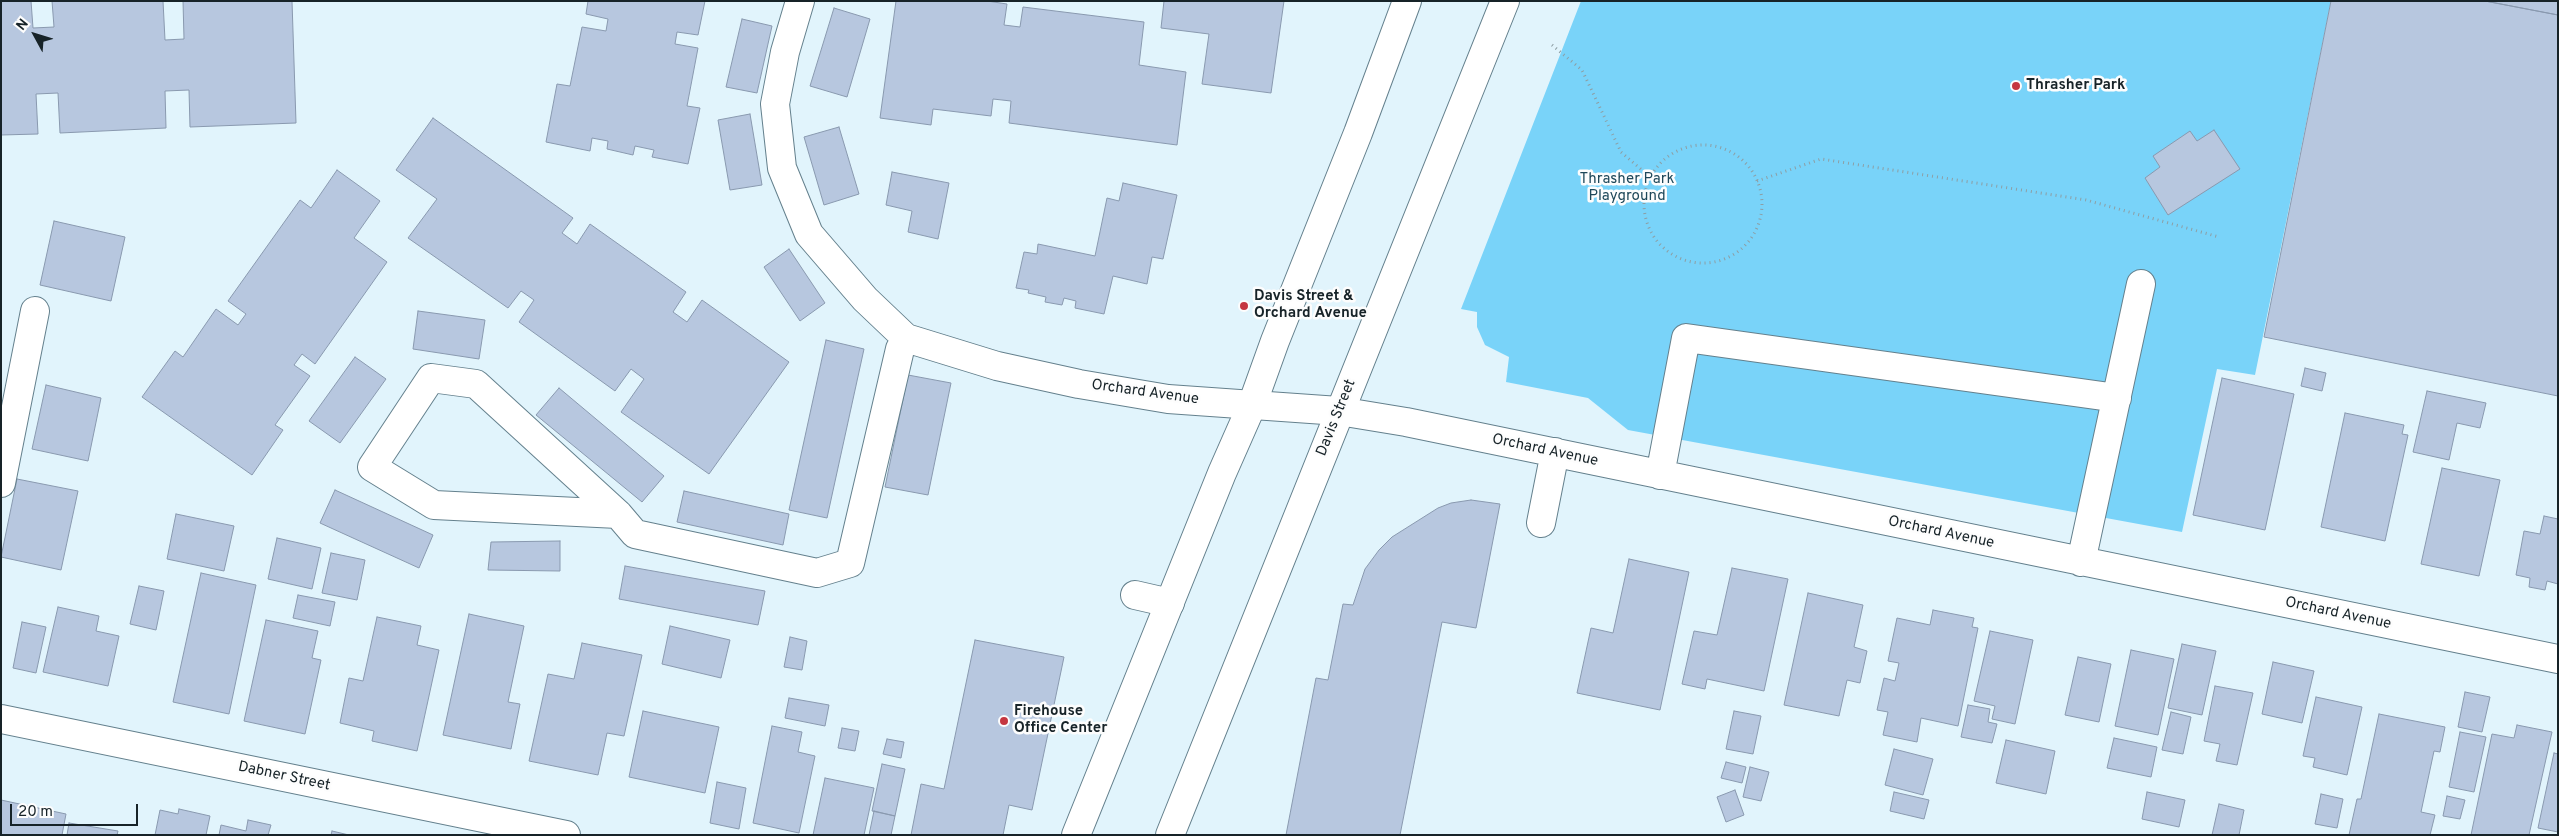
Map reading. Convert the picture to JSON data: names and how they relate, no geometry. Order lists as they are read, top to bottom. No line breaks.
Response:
{"streets":{"street":["Orchard Avenue","Davis Street","Dabner Street"]},"crossings":[["Orchard Avenue","Davis Street"]],"parks":["Thrasher Park Playground"],"places":["Thrasher Park","Davis Street & Orchard Avenue","Firehouse Office Center"],"scale_bar":"20 m","north":"top left"}
